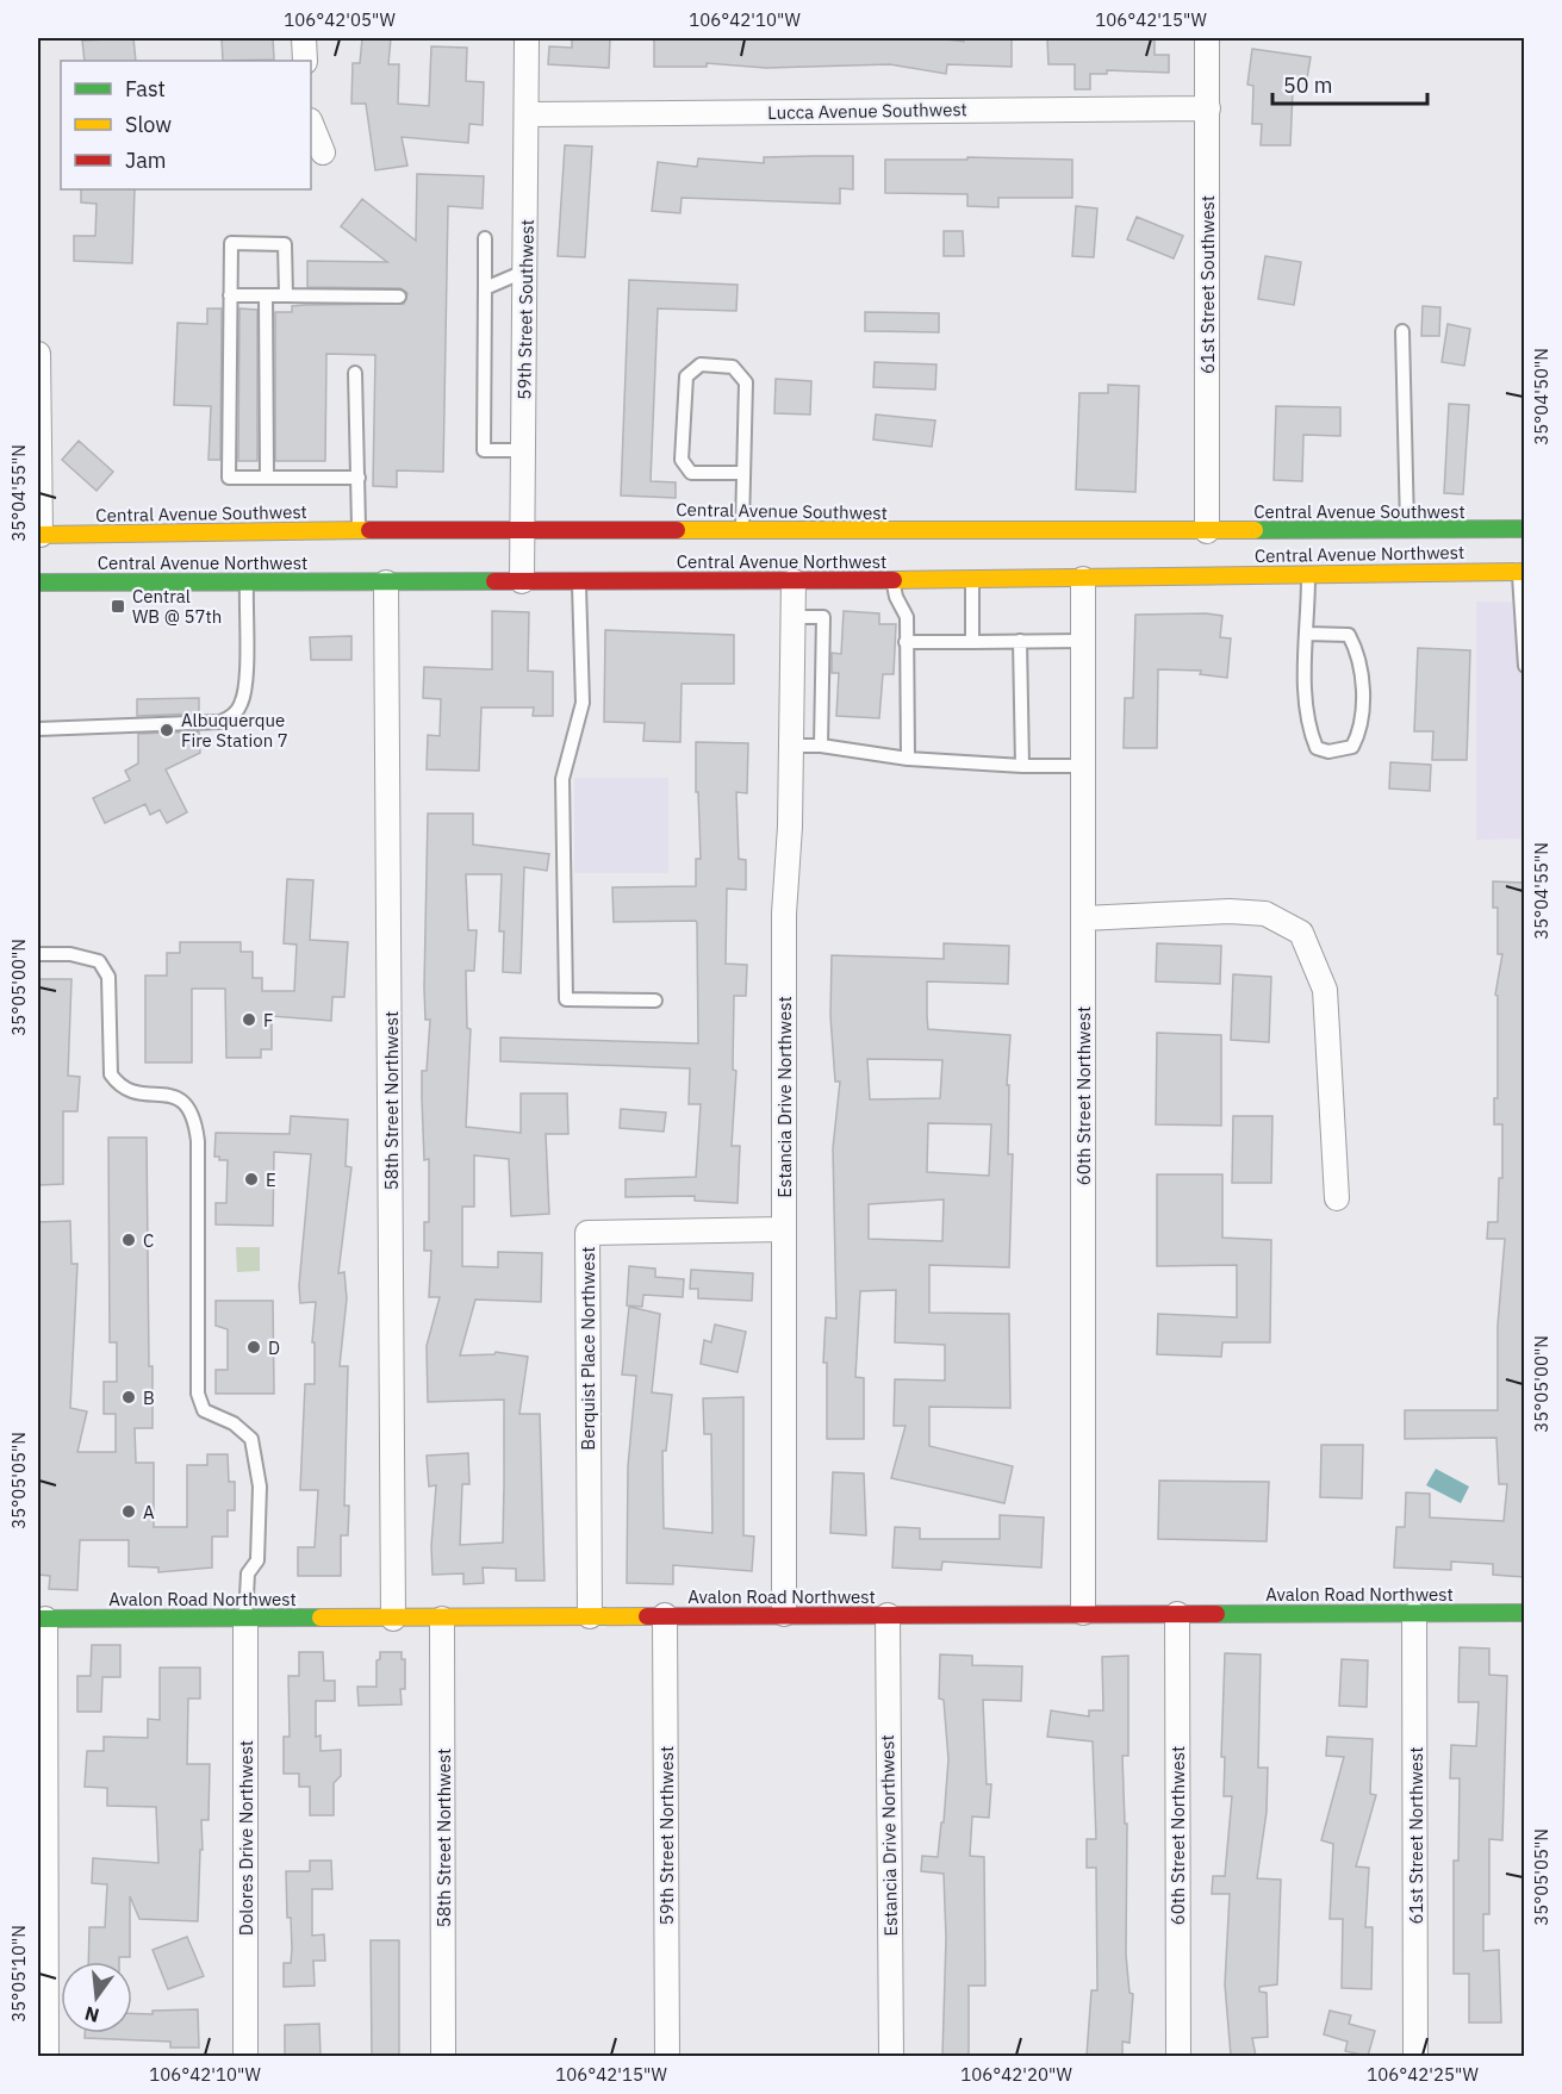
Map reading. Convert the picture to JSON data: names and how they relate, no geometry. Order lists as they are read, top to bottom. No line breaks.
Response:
{"streets":{"main road":["Central Avenue Southwest","Central Avenue Northwest","Avalon Road Northwest"],"street":["Lucca Avenue Southwest","61st Street Southwest","59th Street Southwest","60th Street Northwest","Estancia Drive Northwest","58th Street Northwest","Berquist Place Northwest","59th Street Northwest","61st Street Northwest","Dolores Drive Northwest"]},"crossings":[["Lucca Avenue Southwest","61st Street Southwest"],["Lucca Avenue Southwest","59th Street Southwest"],["61st Street Southwest","Central Avenue Southwest"],["59th Street Southwest","Central Avenue Southwest"],["59th Street Southwest","Central Avenue Northwest"],["Central Avenue Northwest","60th Street Northwest"],["Central Avenue Northwest","Estancia Drive Northwest"],["Central Avenue Northwest","58th Street Northwest"],["60th Street Northwest","Avalon Road Northwest"],["Estancia Drive Northwest","Berquist Place Northwest"],["Estancia Drive Northwest","Avalon Road Northwest"],["58th Street Northwest","Avalon Road Northwest"],["Berquist Place Northwest","Avalon Road Northwest"],["Avalon Road Northwest","59th Street Northwest"],["Avalon Road Northwest","61st Street Northwest"],["Avalon Road Northwest","Dolores Drive Northwest"]],"places":{"transit":["Central WB @ 57th"],"other":["Albuquerque Fire Station 7","F","E","C","D","B","A"]},"legend":["Fast","Slow","Jam"],"scale_bar":"50 m","north":"bottom","coordinates":["106°42'05\"W","106°42'10\"W","106°42'15\"W","35°04'50\"N","35°04'55\"N","35°05'00\"N","35°05'05\"N","35°05'10\"N","106°42'20\"W","106°42'25\"W"]}
